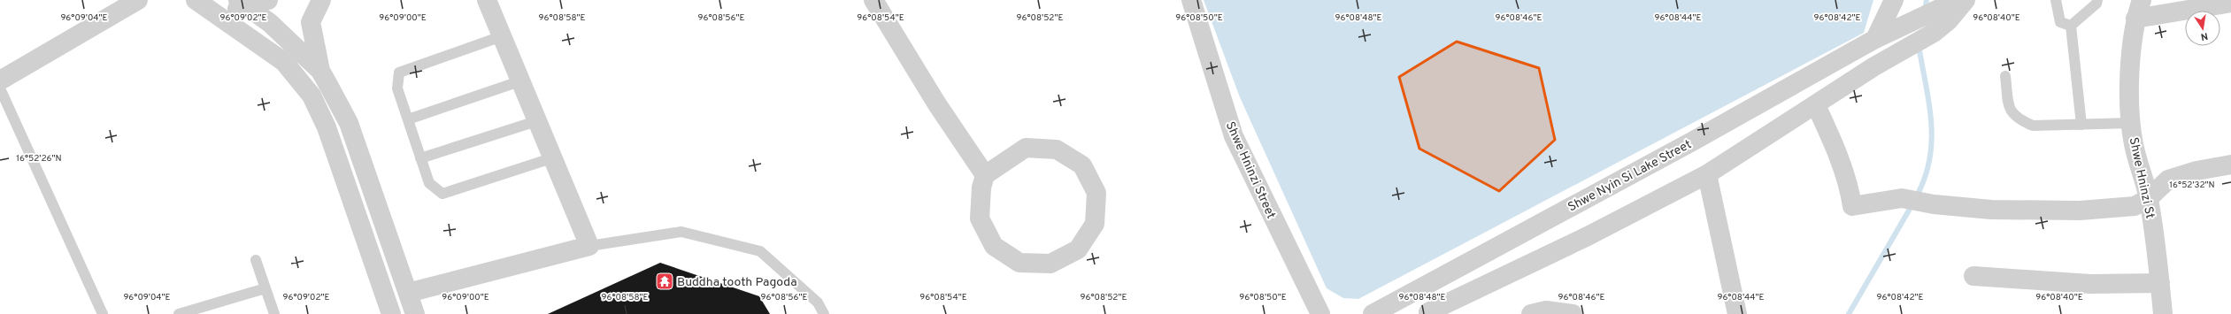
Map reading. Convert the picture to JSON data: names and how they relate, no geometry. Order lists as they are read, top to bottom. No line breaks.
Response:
{"streets":{"street":["Shwe Hninzi Street","Shwe Nyin Si Lake Street","Shwe Hninzi St"]},"places":{"temple":["Buddha tooth Pagoda"]},"north":"bottom","coordinates":["96°09'04\"E","96°09'02\"E","96°09'00\"E","96°08'58\"E","96°08'56\"E","96°08'54\"E","96°08'52\"E","96°08'50\"E","96°08'48\"E","96°08'46\"E","96°08'44\"E","96°08'42\"E","96°08'40\"E","16°52'26\"N","16°52'32\"N"]}
